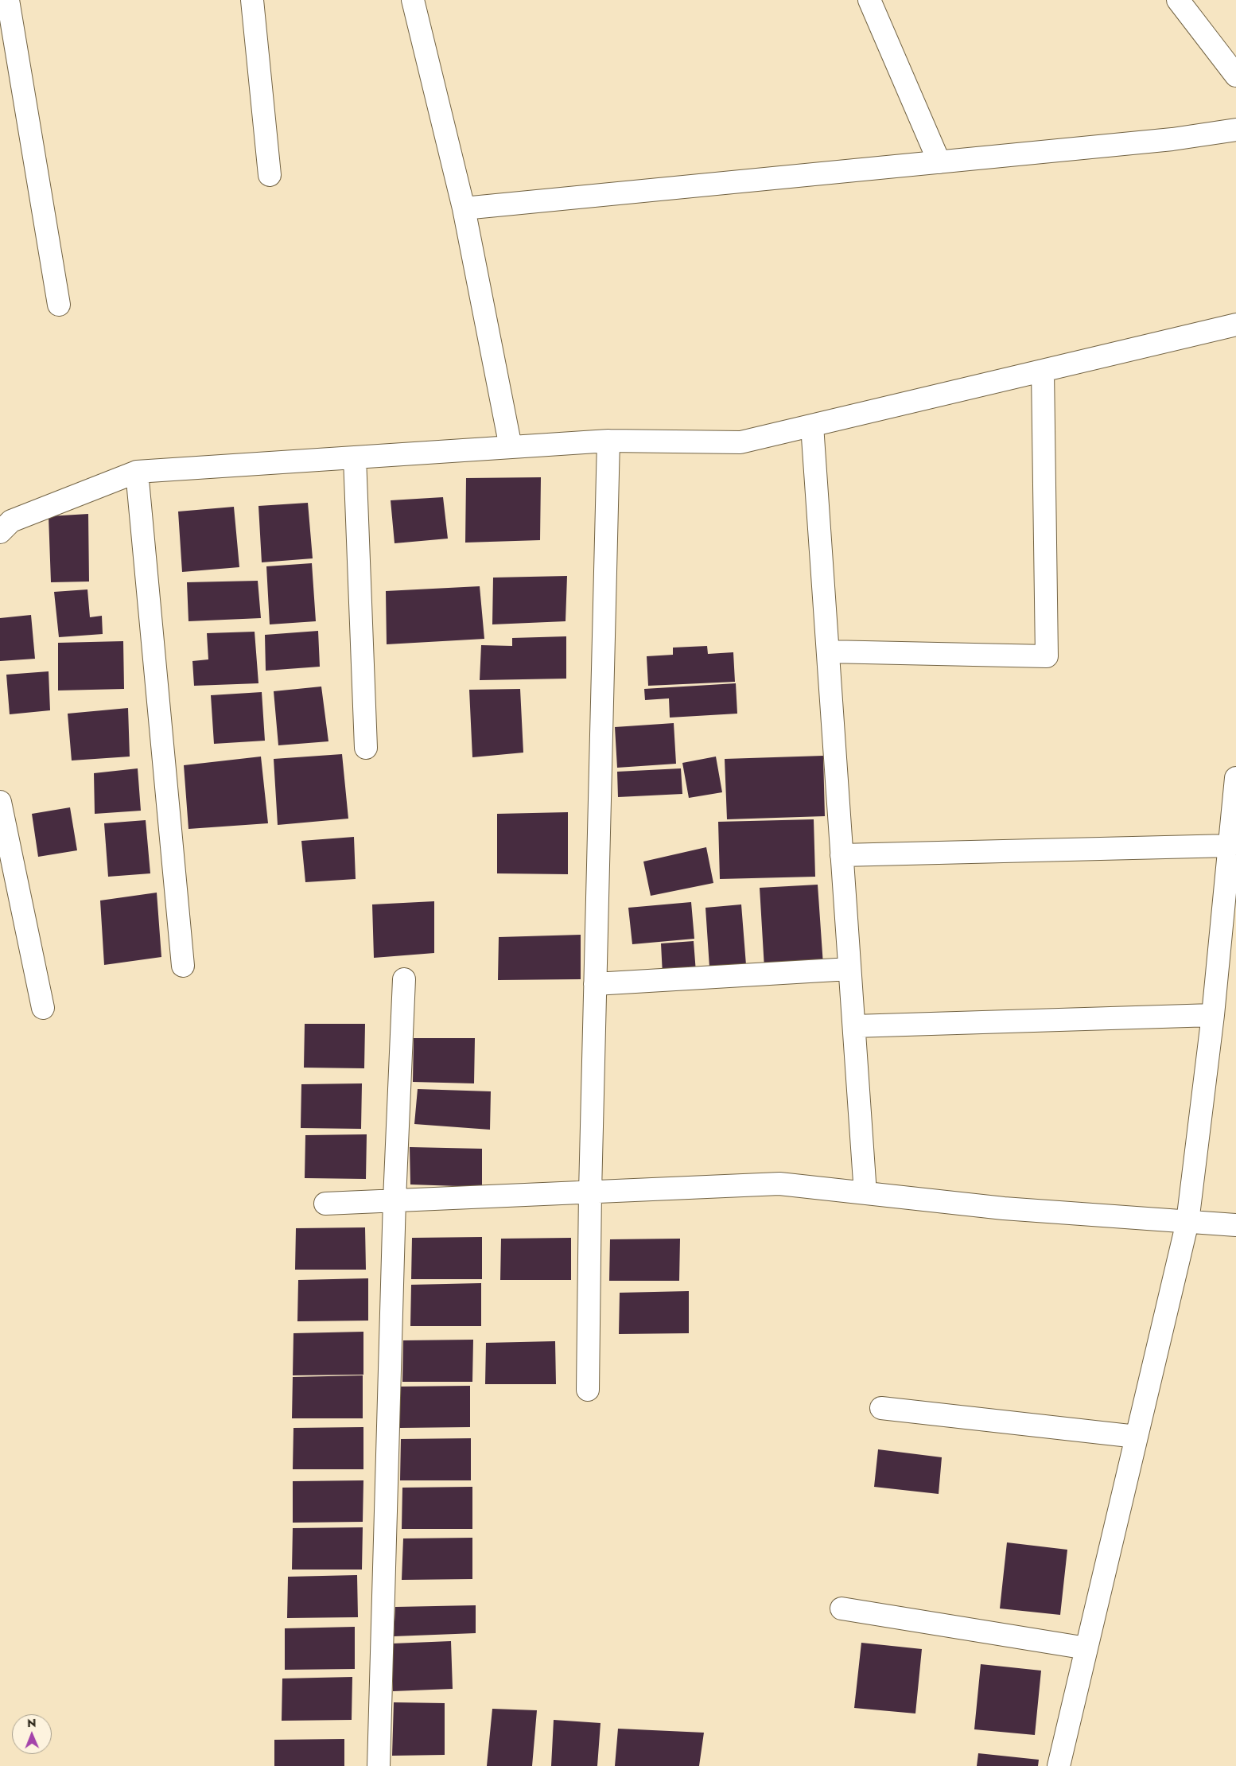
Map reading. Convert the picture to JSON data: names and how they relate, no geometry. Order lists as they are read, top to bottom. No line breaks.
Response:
{"north":"top"}
